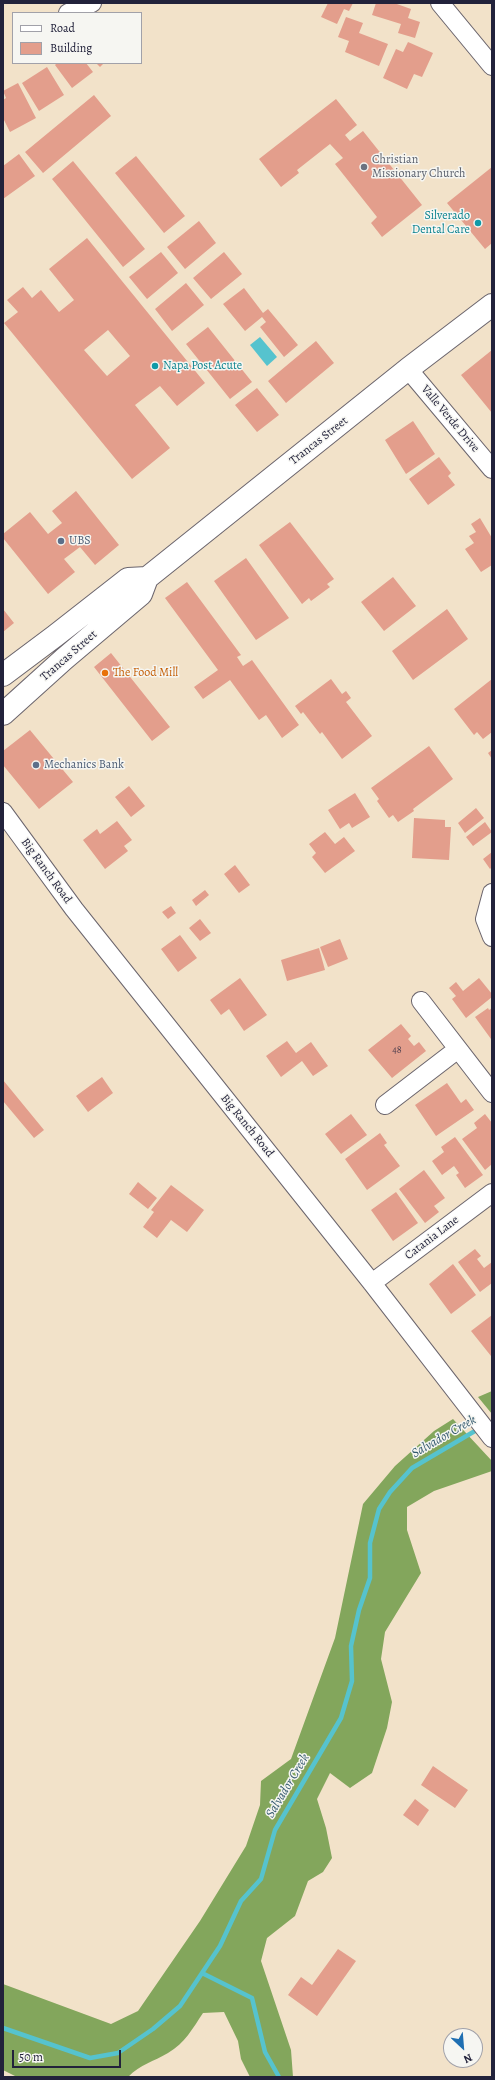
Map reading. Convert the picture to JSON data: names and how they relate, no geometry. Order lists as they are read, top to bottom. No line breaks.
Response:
{"streets":{"main road":["Trancas Street"],"street":["Valle Verde Drive","Big Ranch Road","Catania Lane"]},"crossings":[["Valle Verde Drive","Trancas Street"],["Big Ranch Road","Catania Lane"]],"water":["Salvador Creek"],"places":["Christian Missionary Church","Silverado Dental Care","Napa Post Acute","UBS","The Food Mill","Mechanics Bank"],"house_numbers":["48"],"legend":["Road","Building"],"scale_bar":"50 m","north":"bottom right"}
